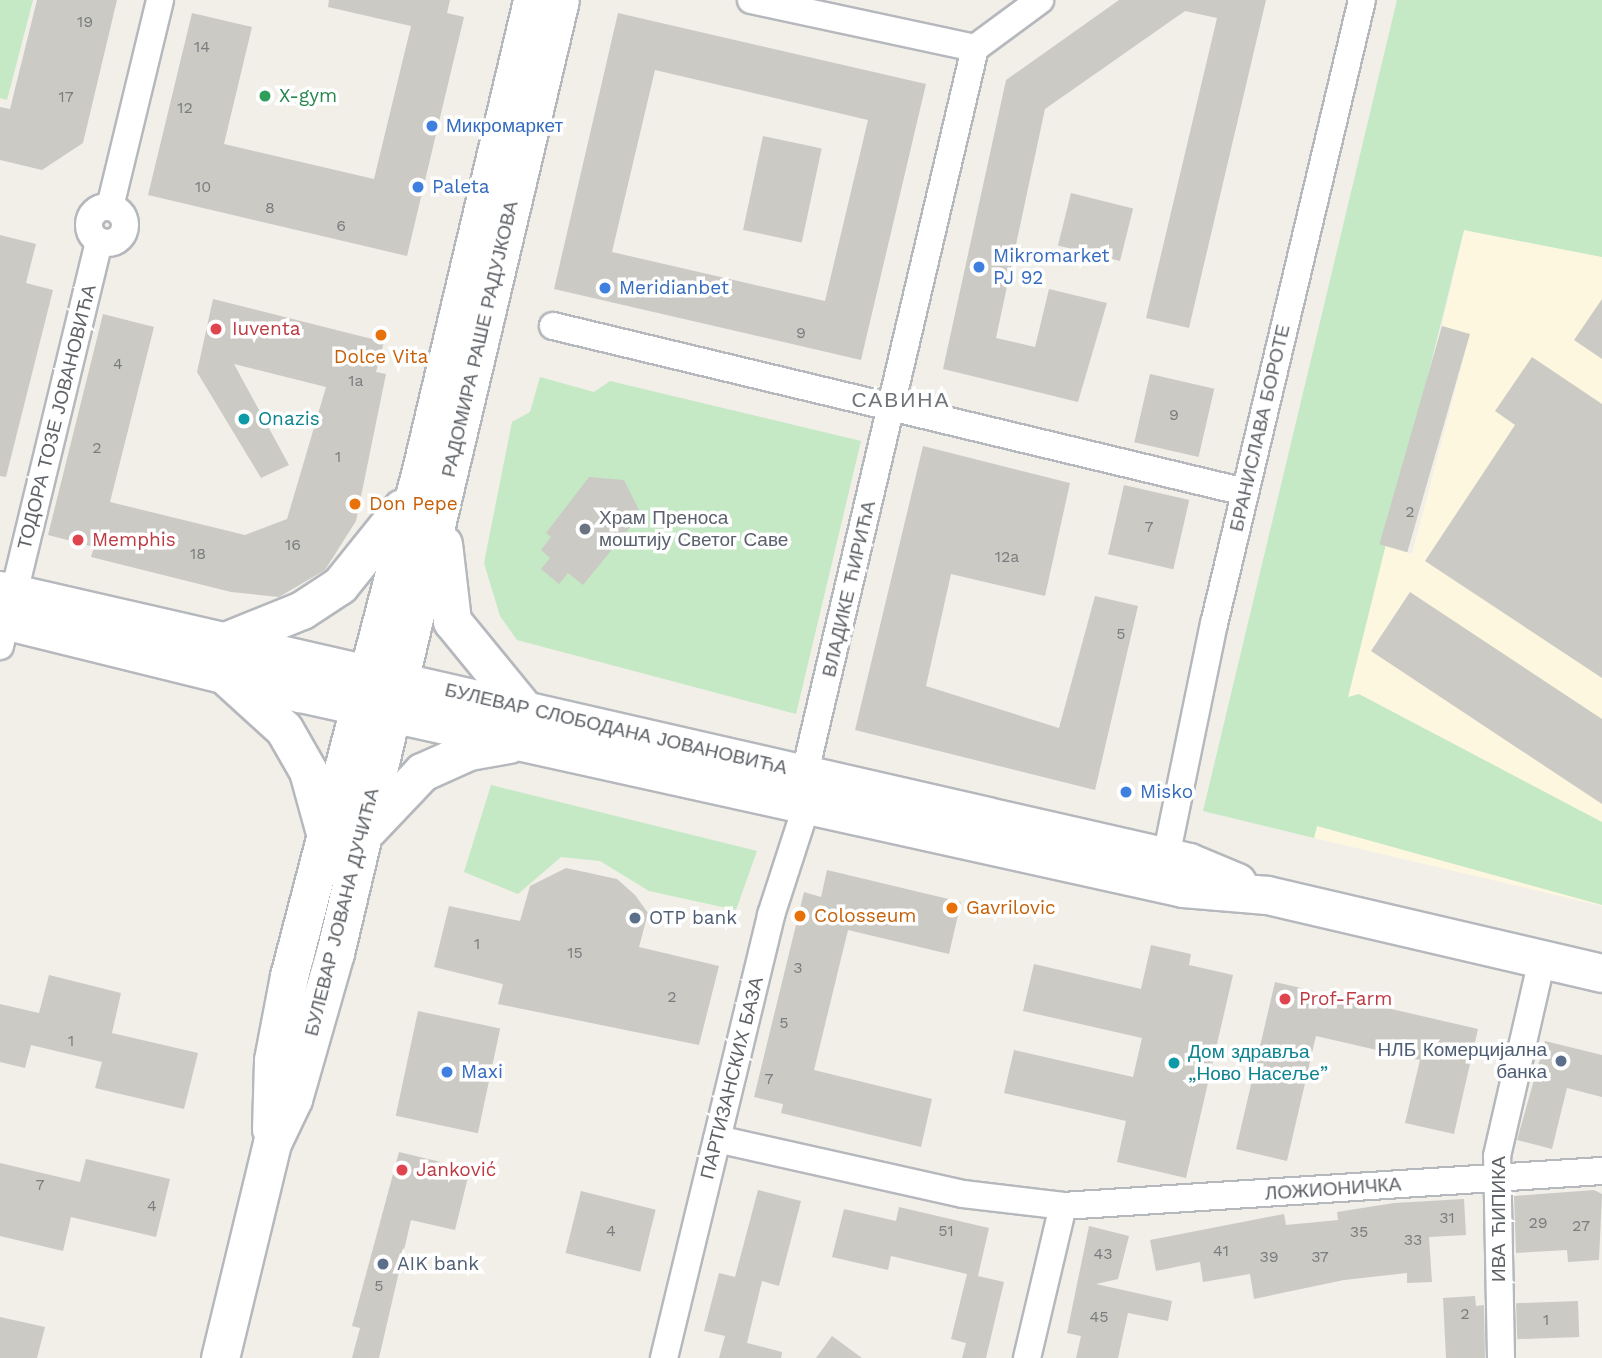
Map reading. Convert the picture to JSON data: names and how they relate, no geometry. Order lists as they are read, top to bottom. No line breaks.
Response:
{"streets":{"street":["РАДОМИРА РАШЕ РАДУЈКОВА","ТОДОРА ТОЗЕ ЈОВАНОВИЋА","БРАНИСЛАВА БОРОТЕ","ВЛАДИКЕ ЋИРИЋА","БУЛЕВАР СЛОБОДАНА ЈОВАНОВИЋА","БУЛЕВАР ЈОВАНА ДУЧИЋА","ПАРТИЗАНСКИХ БАЗА","ЛОЖИОНИЧКА","ИВА ЋИПИКА"]},"crossings":[["РАДОМИРА РАШЕ РАДУЈКОВА","БУЛЕВАР СЛОБОДАНА ЈОВАНОВИЋА"],["РАДОМИРА РАШЕ РАДУЈКОВА","БУЛЕВАР ЈОВАНА ДУЧИЋА"],["ТОДОРА ТОЗЕ ЈОВАНОВИЋА","БУЛЕВАР СЛОБОДАНА ЈОВАНОВИЋА"],["БРАНИСЛАВА БОРОТЕ","БУЛЕВАР СЛОБОДАНА ЈОВАНОВИЋА"],["ВЛАДИКЕ ЋИРИЋА","БУЛЕВАР СЛОБОДАНА ЈОВАНОВИЋА"],["ВЛАДИКЕ ЋИРИЋА","ПАРТИЗАНСКИХ БАЗА"],["БУЛЕВАР СЛОБОДАНА ЈОВАНОВИЋА","БУЛЕВАР ЈОВАНА ДУЧИЋА"],["БУЛЕВАР СЛОБОДАНА ЈОВАНОВИЋА","ПАРТИЗАНСКИХ БАЗА"],["БУЛЕВАР СЛОБОДАНА ЈОВАНОВИЋА","ИВА ЋИПИКА"],["ПАРТИЗАНСКИХ БАЗА","ЛОЖИОНИЧКА"],["ЛОЖИОНИЧКА","ИВА ЋИПИКА"]],"districts":["САВИНА"],"places":["X-gym","Микромаркет","Paleta","Mikromarket PJ 92","Meridianbet","Iuventa","Dolce Vita","Onazis","Don Pepe","Храм Преноса моштију Светог Саве","Memphis","Misko","Gavrilovic","Colosseum","OTP bank","Prof-Farm","НЛБ Комерцијална банка","Дом здравља „Ново Насеље”","Maxi","Janković","AIK bank"],"house_numbers":["19","14","17","12","10","8","6","9","4","1a","9","2","1","2","7","16","18","12a","5","1","15","3","2","5","1","7","7","4","31","29","27","4","51","35","33","41","43","39","37","5","2","45","1"]}
